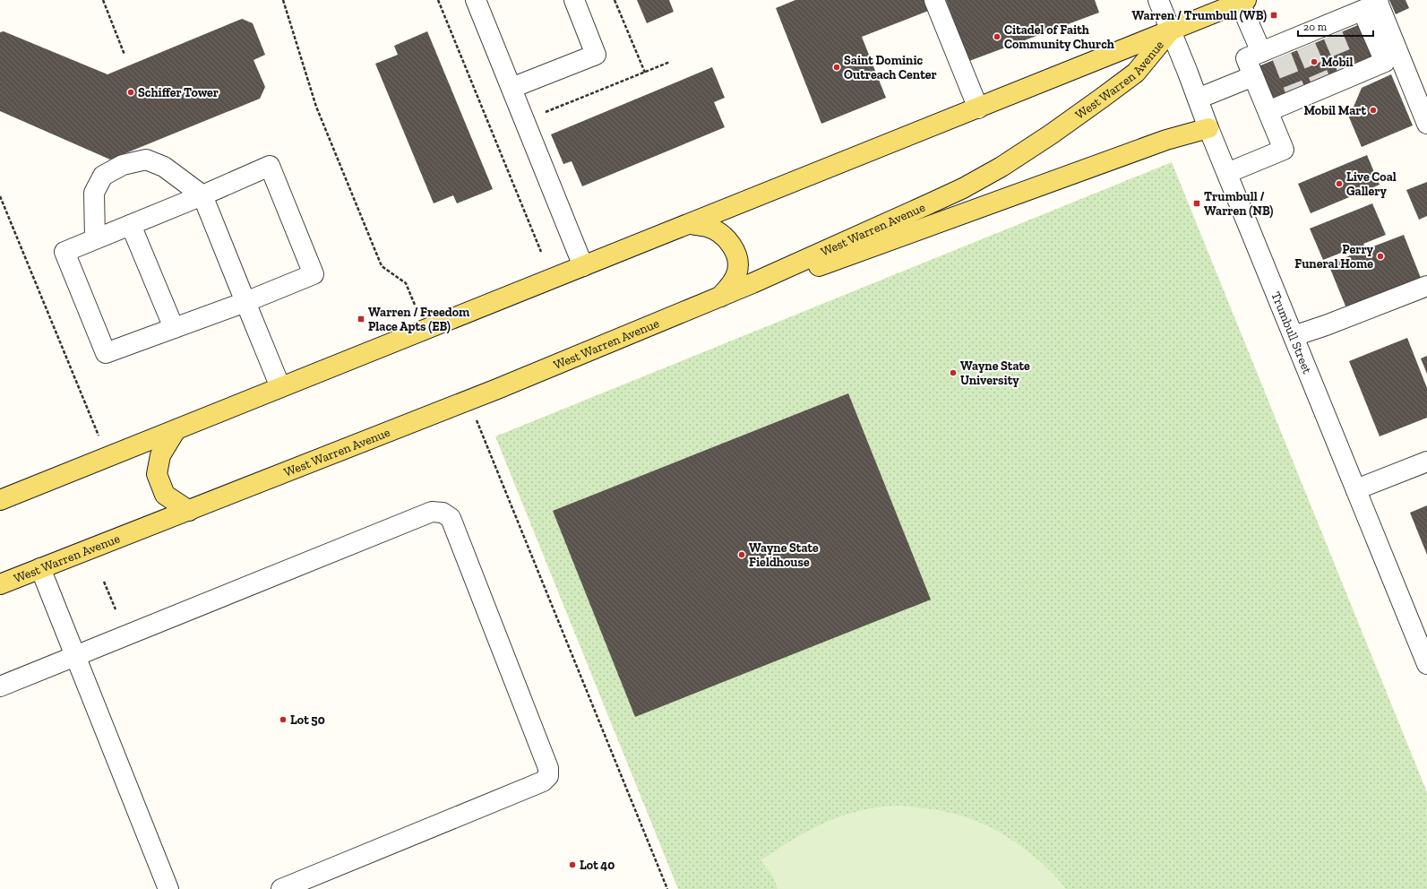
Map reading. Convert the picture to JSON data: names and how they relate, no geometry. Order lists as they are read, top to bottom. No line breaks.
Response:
{"streets":{"main road":["West Warren Avenue"],"street":["Trumbull Street"]},"crossings":[["West Warren Avenue","Trumbull Street"]],"places":{"transit":["Warren / Trumbull (WB)","Trumbull / Warren (NB)","Warren / Freedom Place Apts (EB)"],"other":["Citadel of Faith Community Church","Mobil","Saint Dominic Outreach Center","Schiffer Tower","Mobil Mart","Live Coal Gallery","Perry Funeral Home","Wayne State University","Wayne State Fieldhouse","Lot 50","Lot 40"]},"scale_bar":"20 m"}
